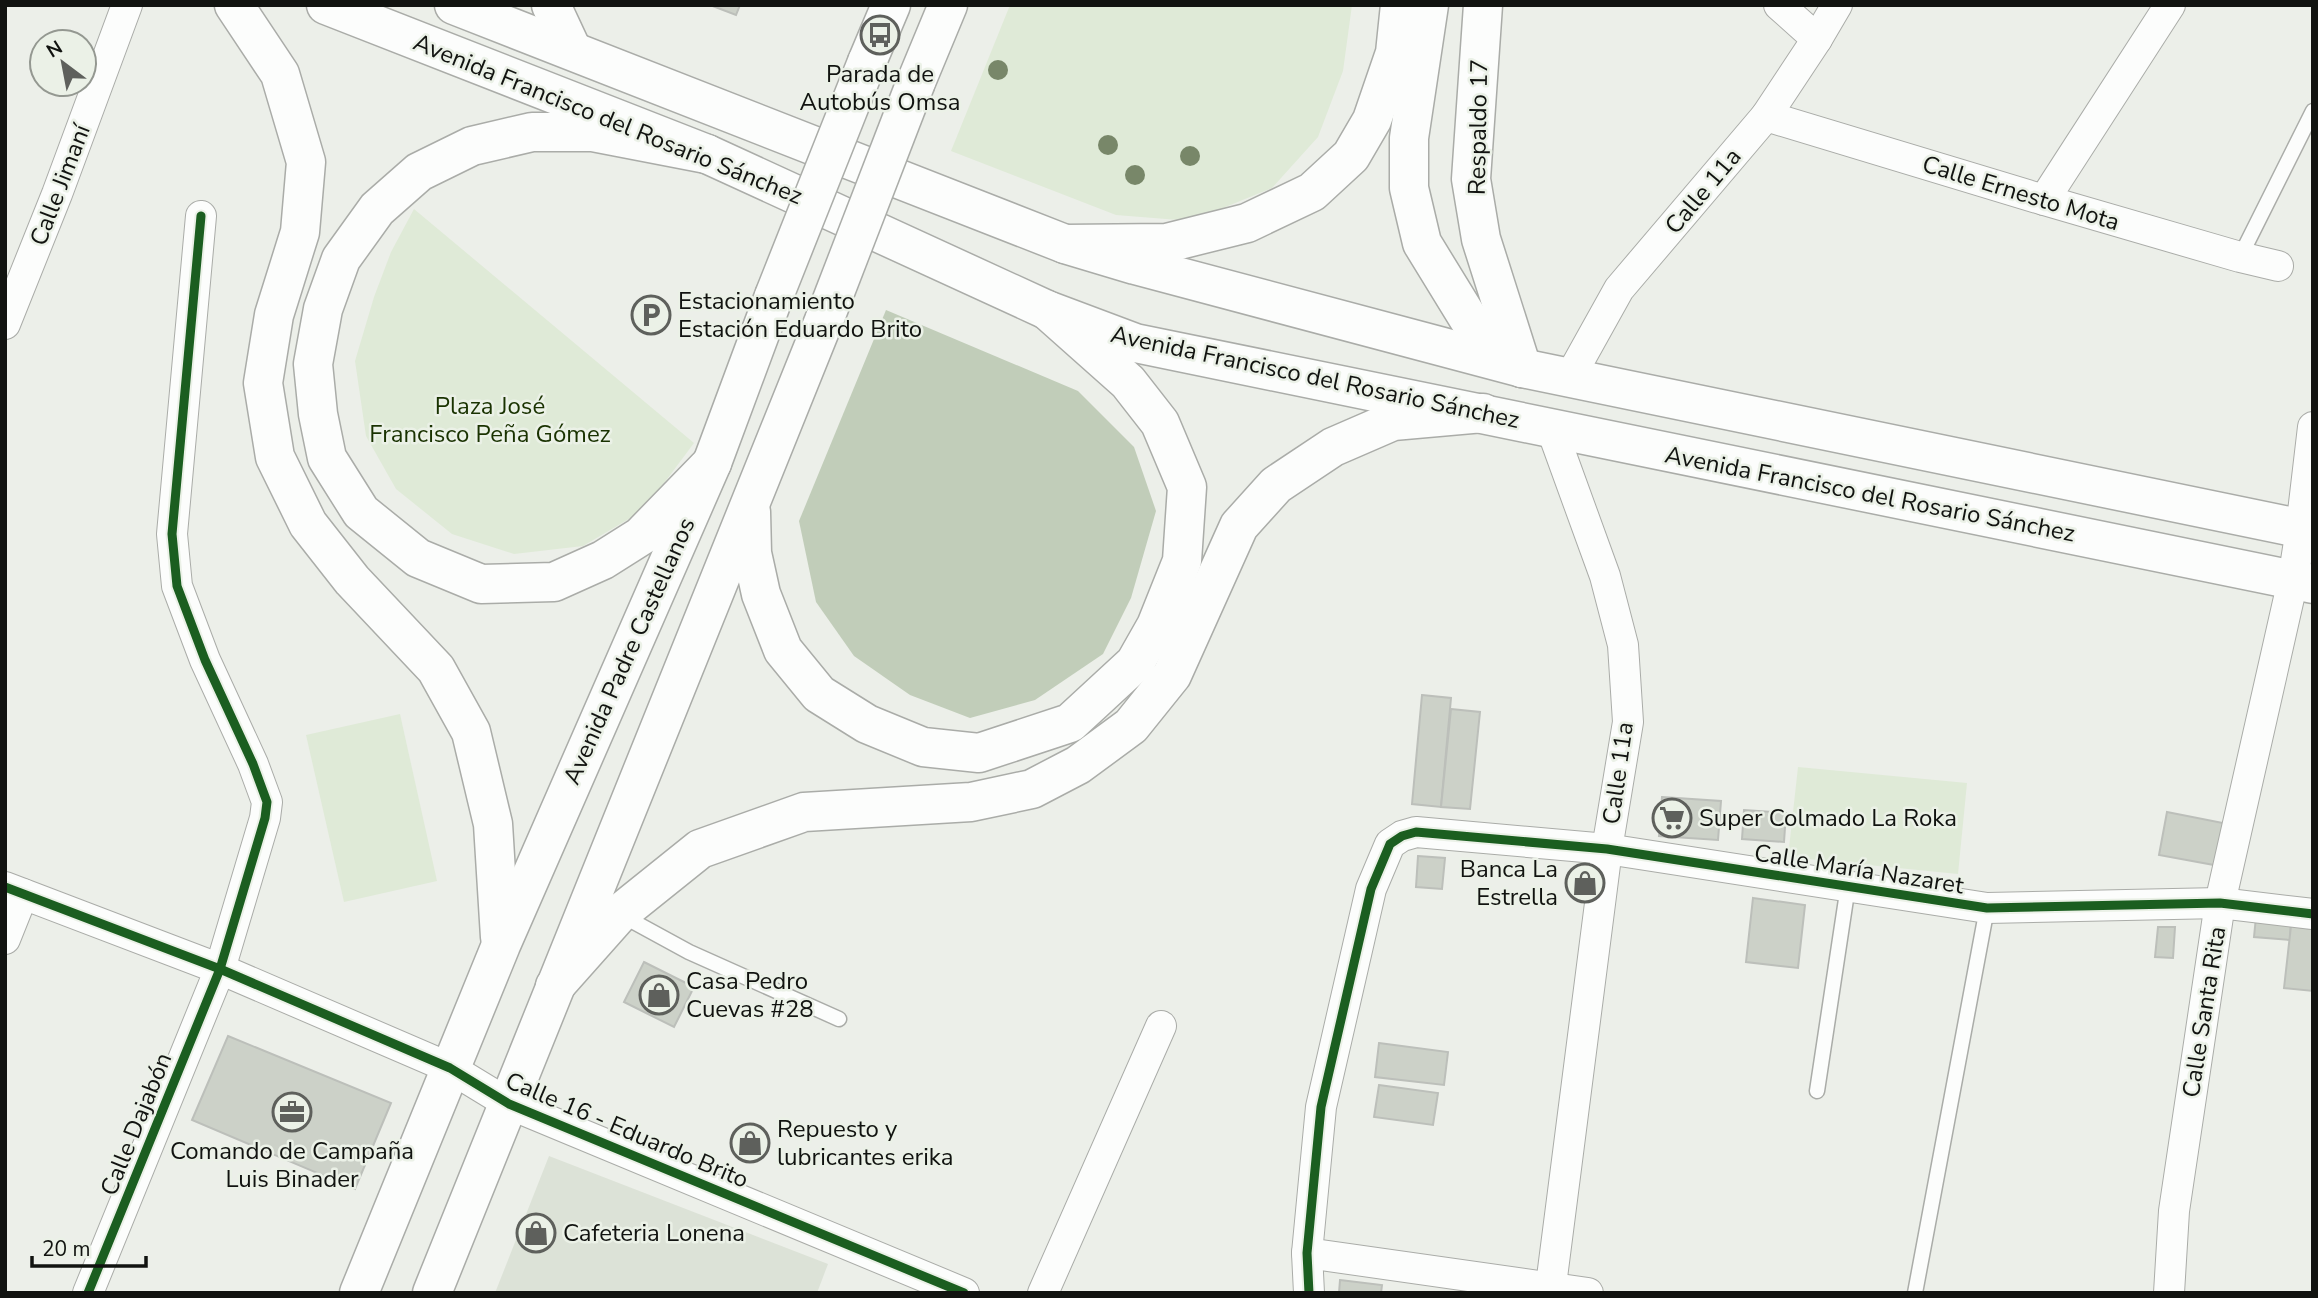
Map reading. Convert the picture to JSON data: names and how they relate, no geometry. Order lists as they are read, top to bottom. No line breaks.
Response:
{"streets":{"main road":["Avenida Francisco del Rosario Sánchez","Respaldo 17","Avenida Padre Castellanos"],"street":["Calle Jimaní","Calle 11a","Calle Ernesto Mota","Calle María Nazaret","Calle Santa Rita","Calle Dajabón","Calle 16 - Eduardo Brito"]},"crossings":[["Avenida Francisco del Rosario Sánchez","Respaldo 17"],["Avenida Francisco del Rosario Sánchez","Calle 11a"],["Avenida Francisco del Rosario Sánchez","Calle Santa Rita"],["Calle 11a","Calle Ernesto Mota"],["Calle 11a","Calle María Nazaret"],["Avenida Padre Castellanos","Calle 16 - Eduardo Brito"],["Calle María Nazaret","Calle Santa Rita"],["Calle Dajabón","Calle 16 - Eduardo Brito"]],"parks":["Plaza José Francisco Peña Gómez"],"places":{"bus stop":["Parada de Autobús Omsa"],"parking":["Estacionamiento Estación Eduardo Brito"],"supermarket":["Super Colmado La Roka"],"shop":["Banca La Estrella","Casa Pedro Cuevas #28","Repuesto y lubricantes erika","Cafeteria Lonena"],"office":["Comando de Campaña Luis Binader"]},"scale_bar":"20 m","north":"top left"}
